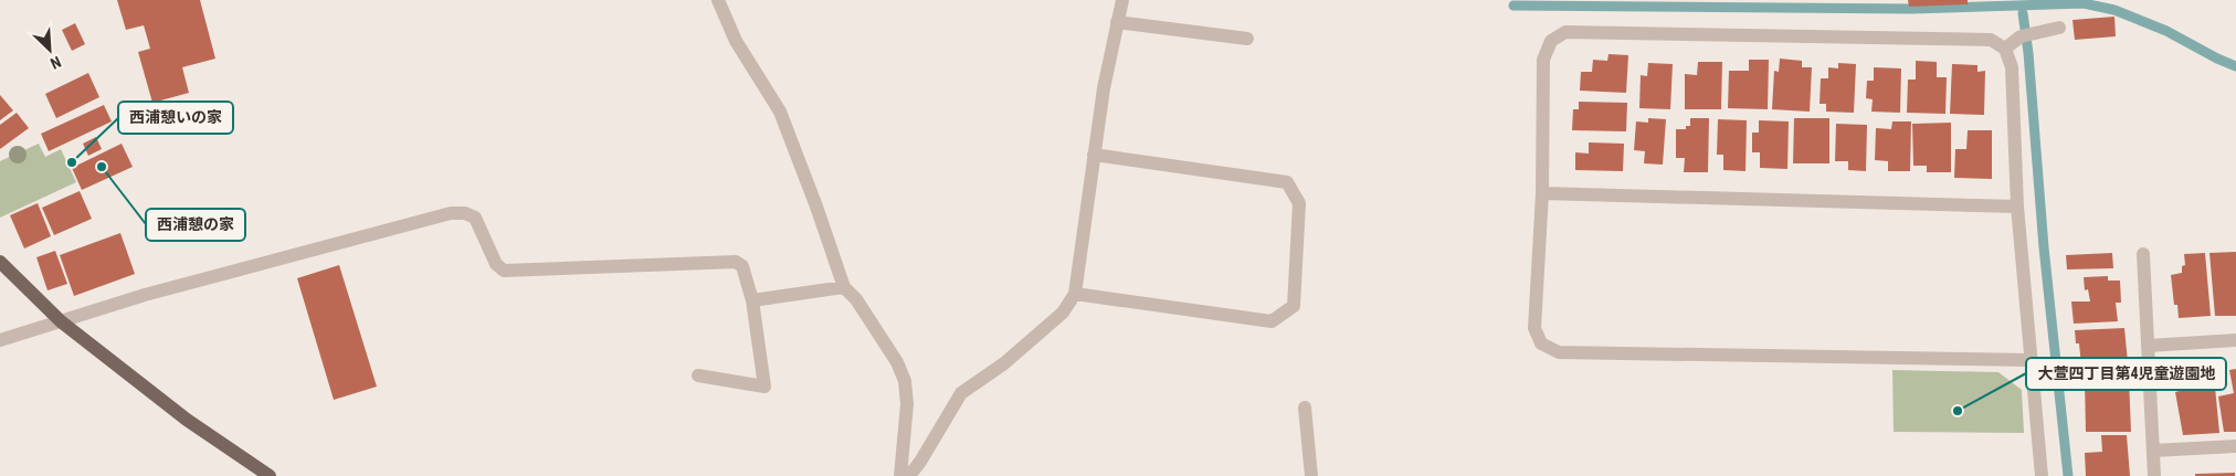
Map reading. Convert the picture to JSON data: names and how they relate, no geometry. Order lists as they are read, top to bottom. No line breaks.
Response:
{"places":["西浦憩いの家","西浦憩の家","大萱四丁目第4児童遊園地"],"north":"bottom right"}
